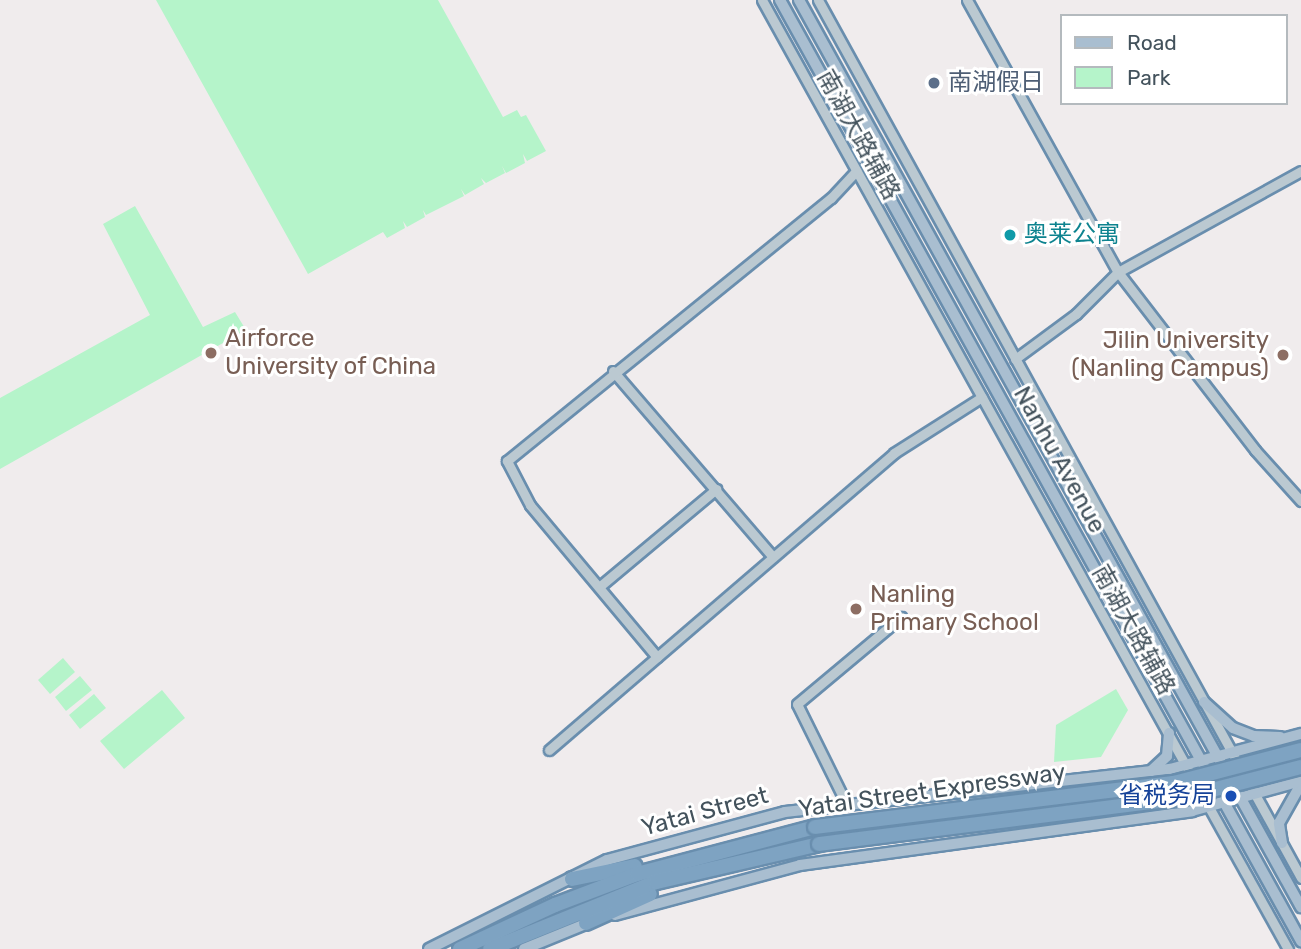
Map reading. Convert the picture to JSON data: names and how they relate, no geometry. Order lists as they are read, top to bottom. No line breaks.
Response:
{"streets":{"highway":["Yatai Street Expressway"],"main road":["Nanhu Avenue","Yatai Street"],"street":["南湖大路辅路"]},"crossings":[["南湖大路辅路","Yatai Street"],["Nanhu Avenue","Yatai Street"]],"places":["南湖假日","奥莱公寓","Airforce University of China","Jilin University (Nanling Campus)","Nanling Primary School","省税务局"],"legend":["Road","Park"]}
